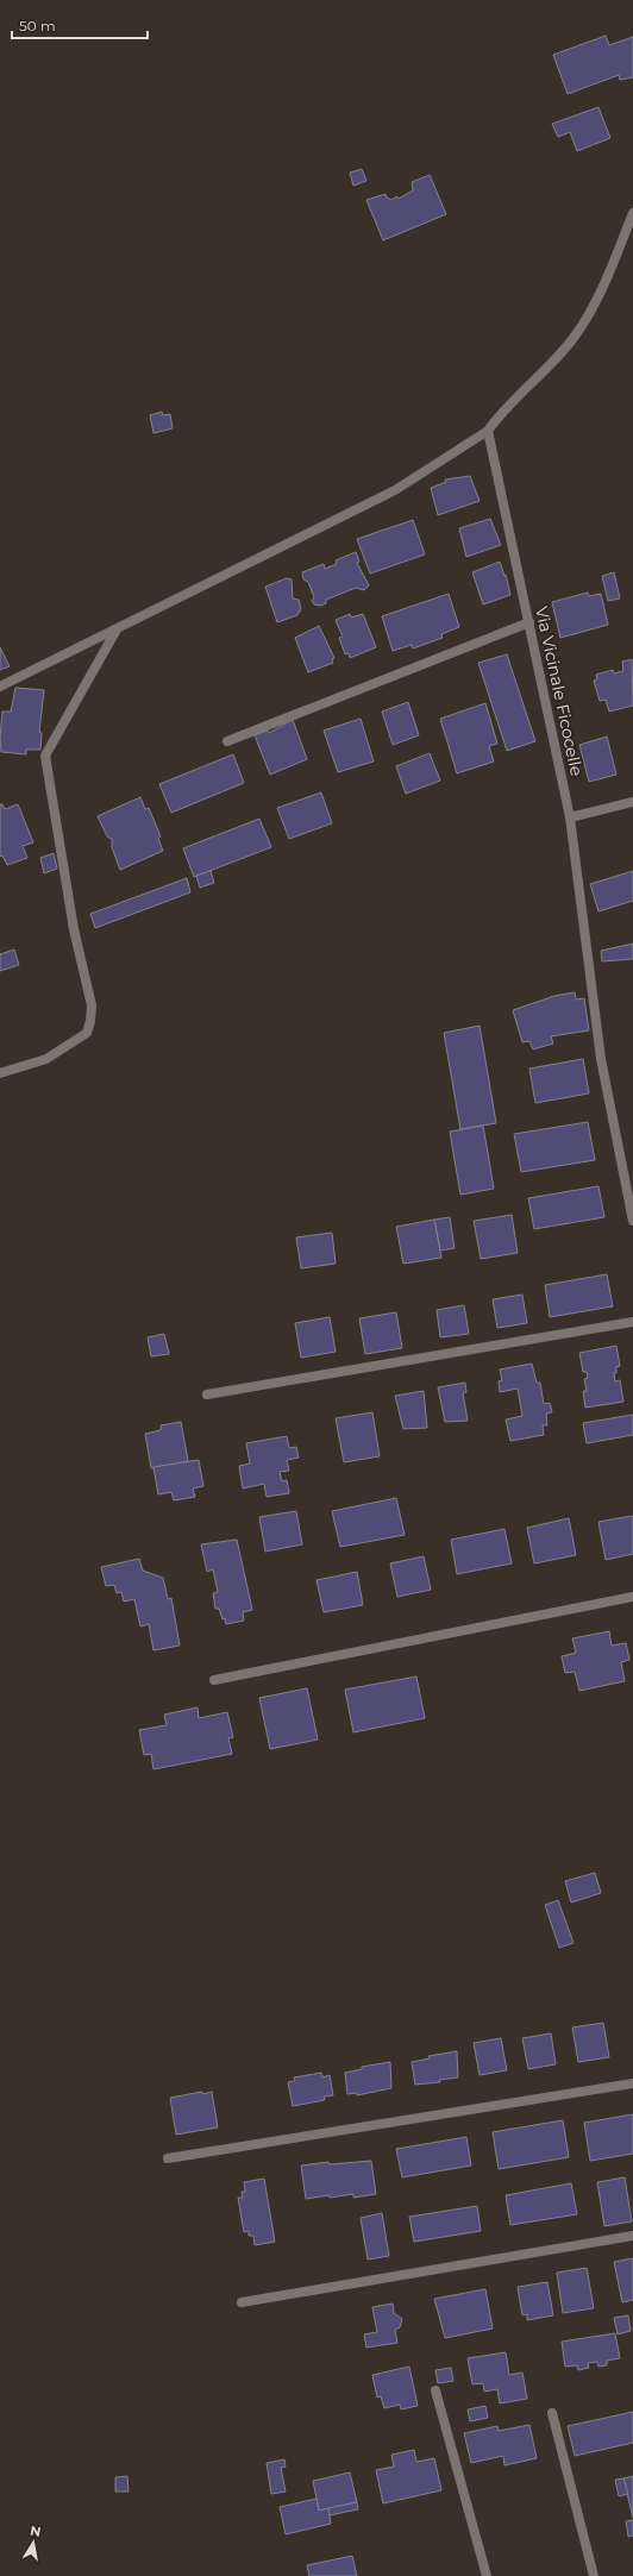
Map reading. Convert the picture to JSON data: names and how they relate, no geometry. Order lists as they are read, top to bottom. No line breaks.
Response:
{"streets":{"street":["Via Vicinale Ficocelle"]},"scale_bar":"50 m","north":"top"}
